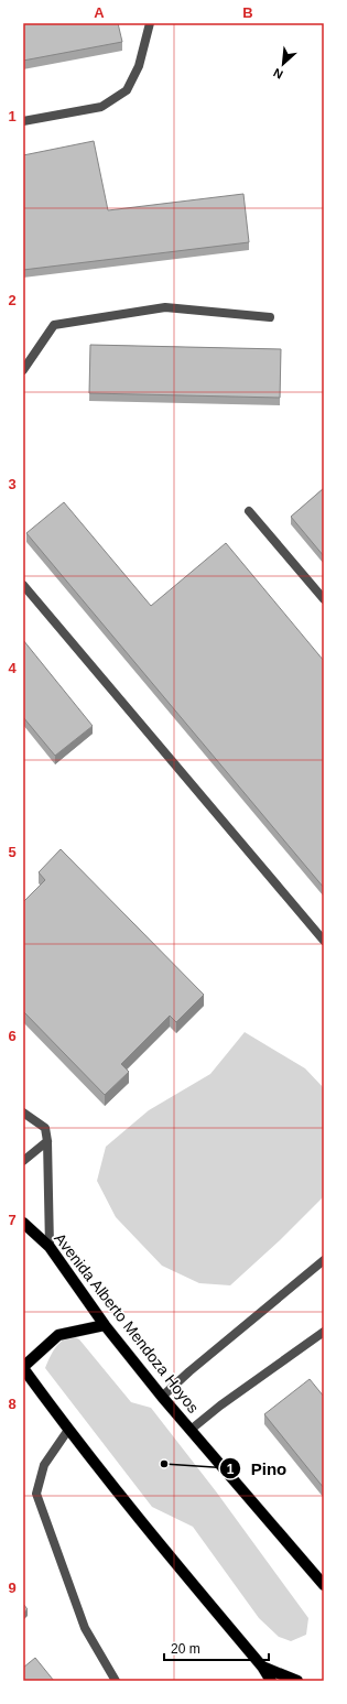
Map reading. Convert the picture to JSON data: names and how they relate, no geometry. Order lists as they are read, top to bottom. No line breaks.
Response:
{"streets":{"main road":["Avenida Alberto Mendoza Hoyos"]},"places":["Pino"],"scale_bar":"20 m","north":"bottom left","grid":{"columns":["A","B"],"rows":["1","2","3","4","5","6","7","8","9"]}}
